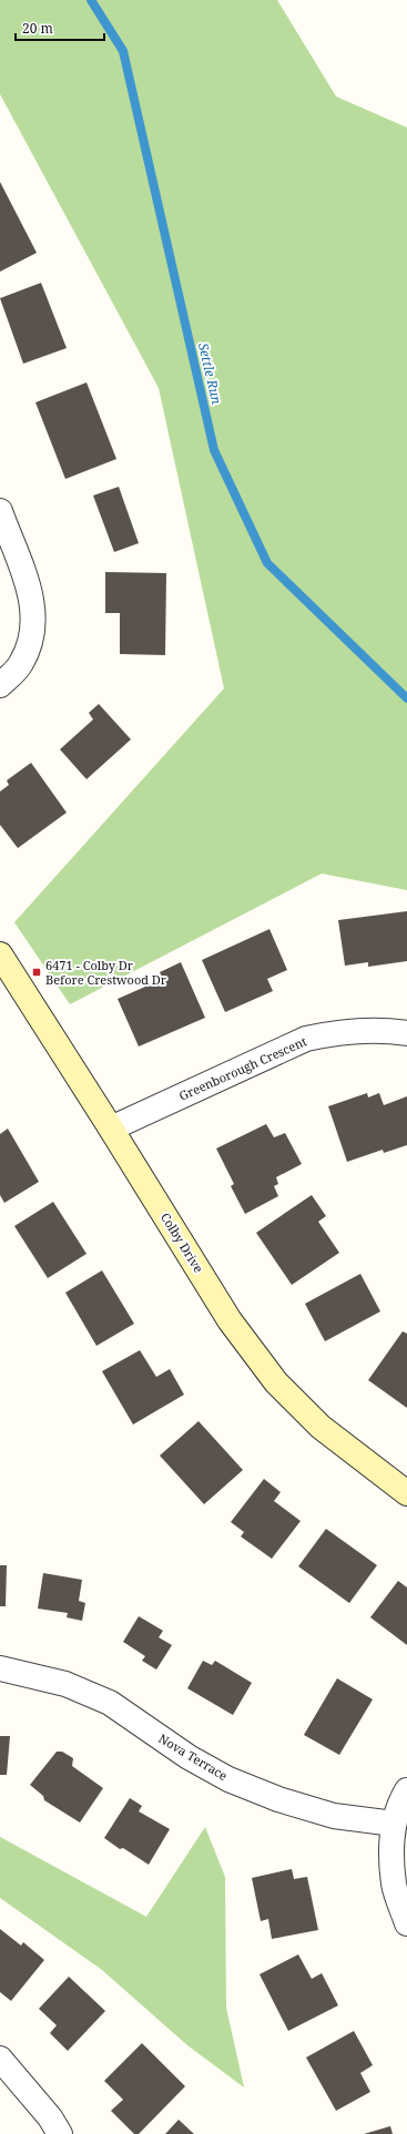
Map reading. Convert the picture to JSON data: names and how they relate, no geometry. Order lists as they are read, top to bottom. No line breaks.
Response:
{"streets":{"street":["Greenborough Crescent","Colby Drive","Nova Terrace"]},"crossings":[["Greenborough Crescent","Colby Drive"]],"water":["Settle Run"],"places":{"transit":["6471 - Colby Dr Before Crestwood Dr"]},"scale_bar":"20 m"}
